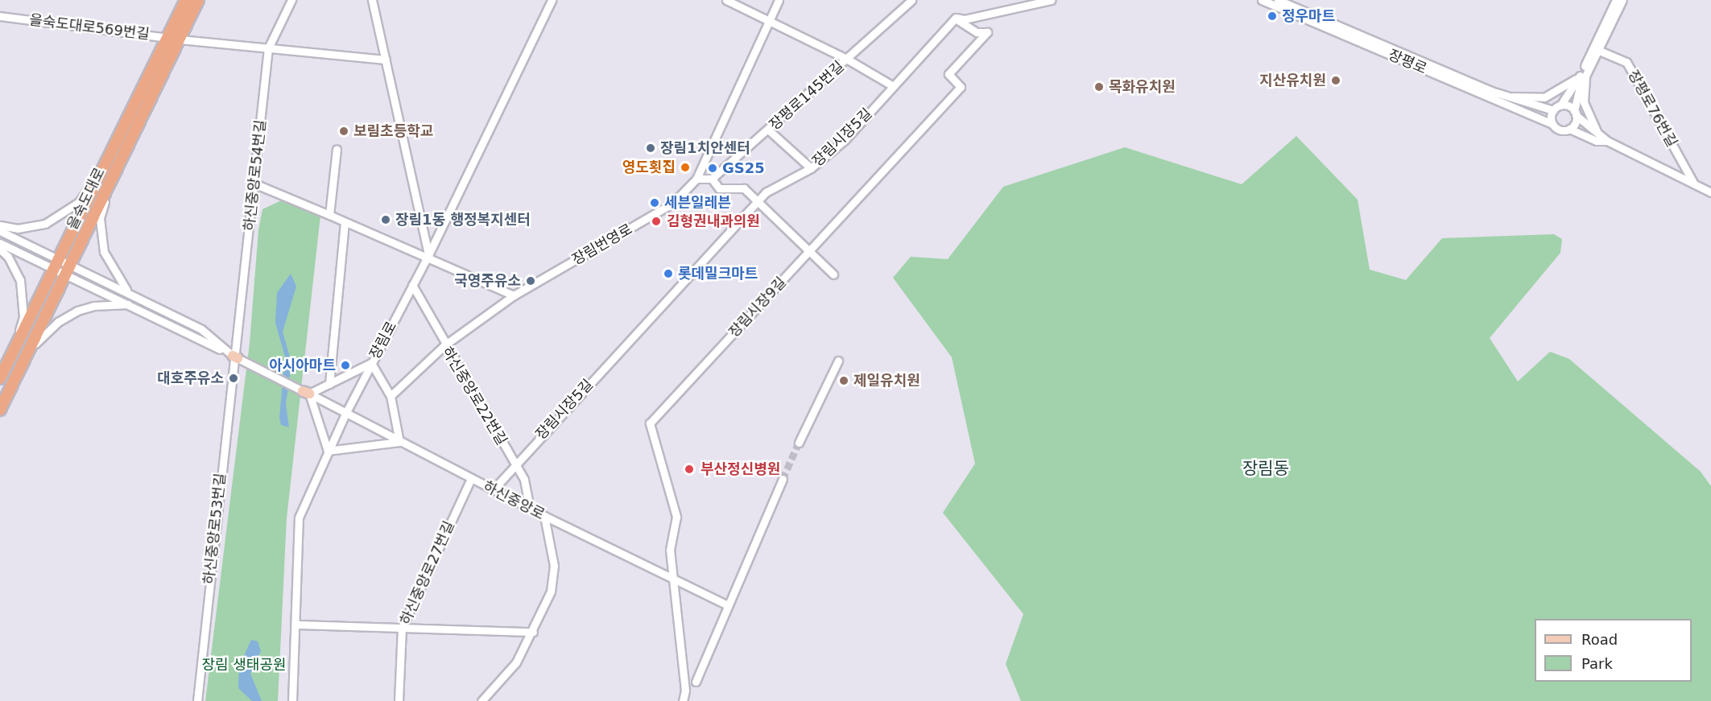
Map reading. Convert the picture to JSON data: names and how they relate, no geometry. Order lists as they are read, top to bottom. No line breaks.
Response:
{"streets":{"highway":["을숙도대로"],"street":["을숙도대로569번길","장평로","장평로145번길","장평로76번길","장림시장5길","하신중앙로54번길","장림번영로","장림시장9길","장림로","하신중앙로22번길","하신중앙로","하신중앙로53번길","하신중앙로27번길"]},"crossings":[["을숙도대로569번길","하신중앙로54번길"],["을숙도대로569번길","을숙도대로"],["장림시장5길","장림시장9길"],["장림시장5길","하신중앙로22번길"],["장림시장5길","하신중앙로"],["하신중앙로54번길","하신중앙로"],["하신중앙로54번길","하신중앙로53번길"],["장림번영로","하신중앙로22번길"],["장림시장9길","하신중앙로"],["장림로","하신중앙로22번길"],["장림로","하신중앙로"],["하신중앙로22번길","하신중앙로"],["하신중앙로","하신중앙로53번길"],["하신중앙로","하신중앙로27번길"]],"districts":["장림동"],"parks":["장림 생태공원"],"places":["정우마트","지산유치원","목화유치원","보림초등학교","장림1치안센터","영도횟집","GS25","세븐일레븐","장림1동 행정복지센터","김형권내과의원","롯데밀크마트","국영주유소","아시아마트","대호주유소","제일유치원","부산정신병원"],"legend":["Road","Park"]}
